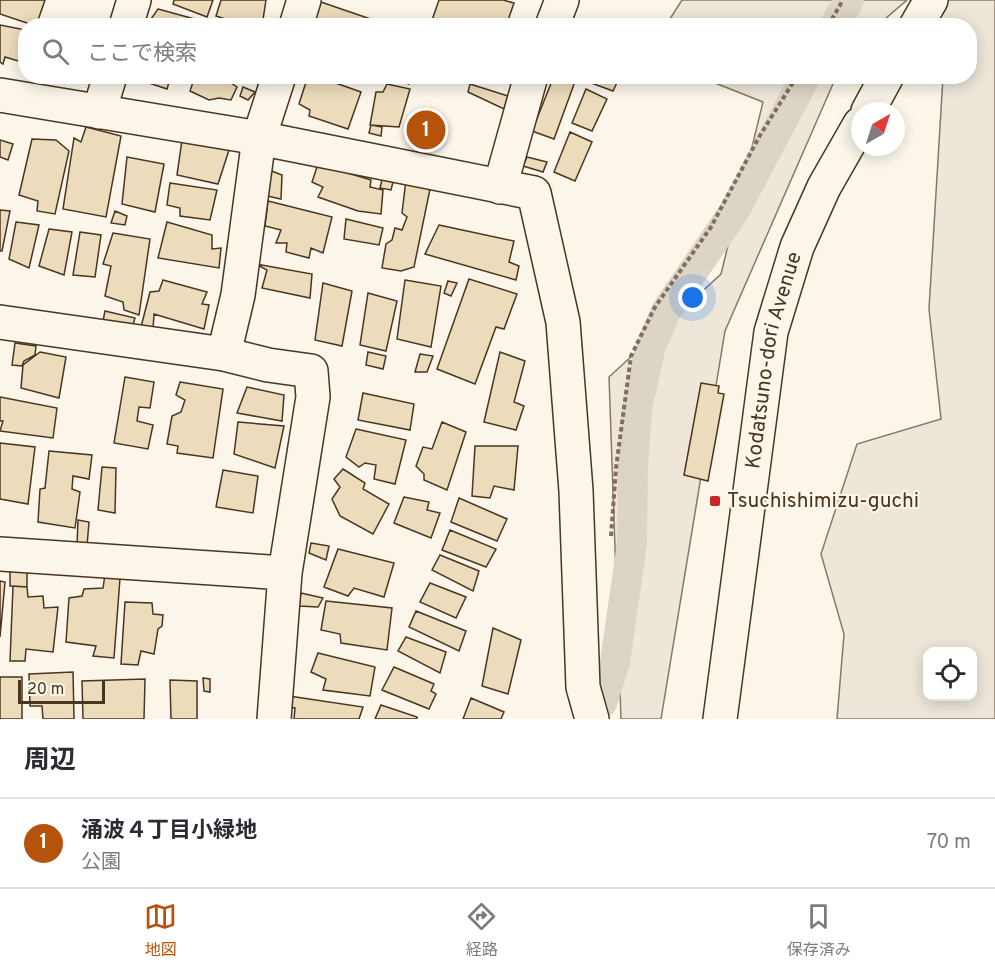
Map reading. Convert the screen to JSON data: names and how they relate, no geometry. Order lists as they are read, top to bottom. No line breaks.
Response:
{"streets":{"street":["Kodatsuno-dori Avenue"]},"places":{"transit":["Tsuchishimizu-guchi"]},"scale_bar":"20 m","north":"top right","page":{"search":"ここで検索","pins":"1","scale":"20 m","heading":"周辺","list":[{"mark":"1","name":"涌波４丁目小緑地","note":"公園","value":"70 m"}],"nav":["地図","経路","保存済み"]}}
